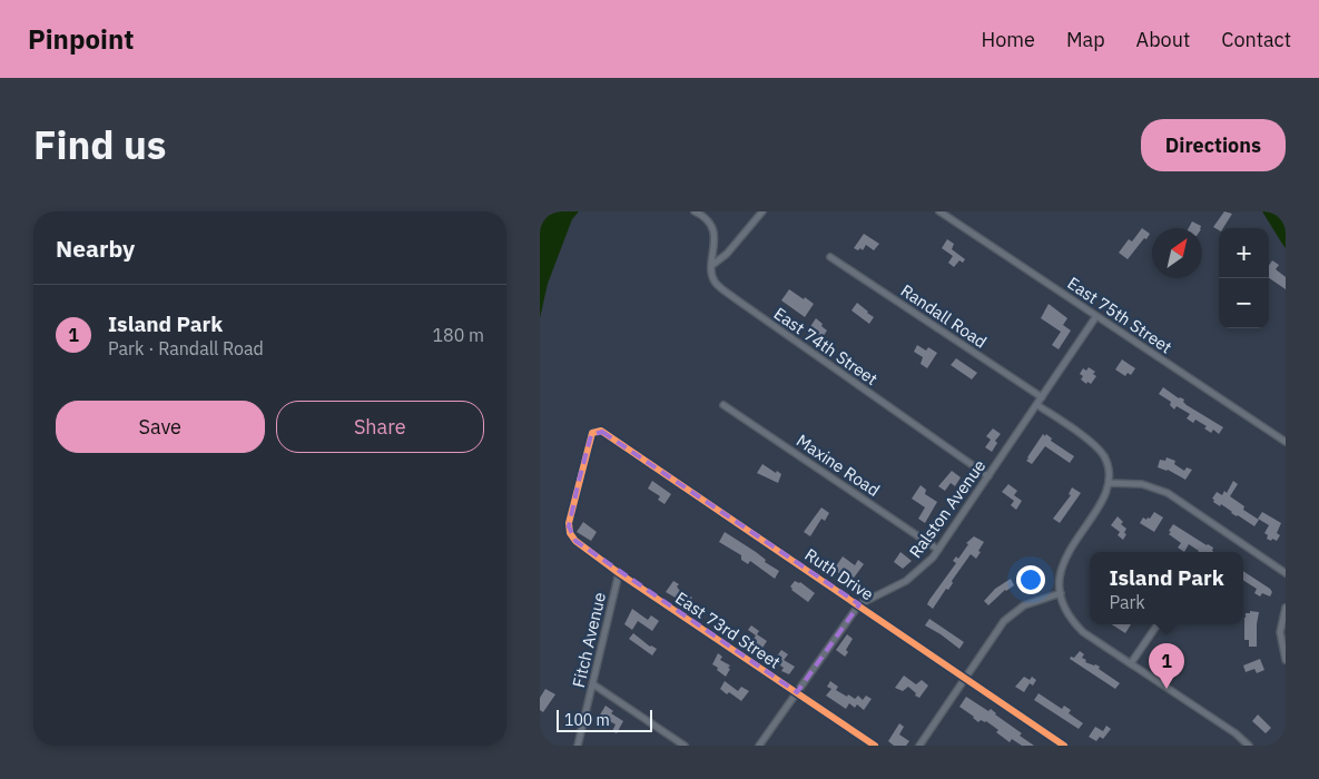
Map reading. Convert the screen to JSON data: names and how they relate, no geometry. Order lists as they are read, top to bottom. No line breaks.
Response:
{"streets":{"street":["East 75th Street","Randall Road","East 74th Street","Maxine Road","Ralston Avenue","Ruth Drive","East 73rd Street","Fitch Avenue"]},"crossings":[["East 75th Street","Ralston Avenue"],["Randall Road","Ralston Avenue"],["East 74th Street","Ralston Avenue"],["Maxine Road","Ralston Avenue"],["Ralston Avenue","Ruth Drive"],["Ralston Avenue","East 73rd Street"],["Ruth Drive","East 73rd Street"],["East 73rd Street","Fitch Avenue"]],"scale_bar":"100 m","north":"top right","page":{"header":"Pinpoint","nav":["Home","Map","About","Contact"],"title":"Find us","buttons":["Directions",["Save","Share"]],"heading":"Nearby","map_buttons":["+","−"],"list":[{"mark":"1","name":"Island Park","note":"Park · Randall Road","value":"180 m"}],"popup":["Island Park","Park"],"pins":"1","scale":"100 m"}}
